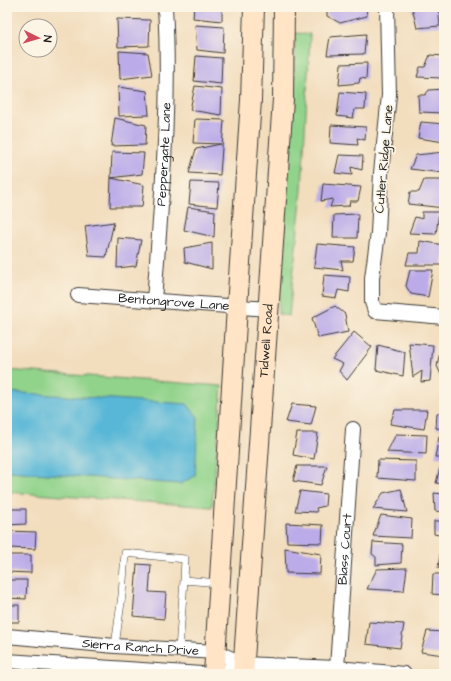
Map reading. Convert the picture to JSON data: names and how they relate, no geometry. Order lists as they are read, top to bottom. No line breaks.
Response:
{"streets":{"main road":["Tidwell Road"],"street":["Peppergate Lane","Cutler Ridge Lane","Bentongrove Lane","Blass Court","Sierra Ranch Drive"]},"crossings":[["Peppergate Lane","Bentongrove Lane"],["Bentongrove Lane","Tidwell Road"],["Tidwell Road","Sierra Ranch Drive"]],"north":"right"}
